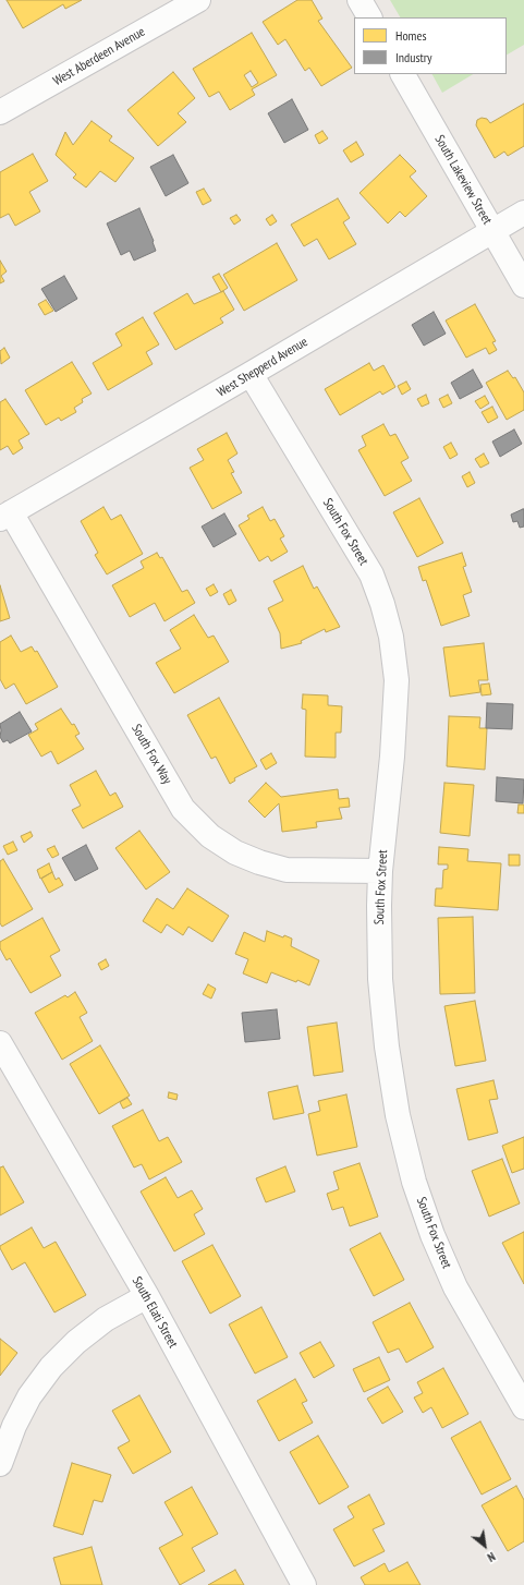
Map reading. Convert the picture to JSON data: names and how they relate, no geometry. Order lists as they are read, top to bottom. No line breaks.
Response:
{"streets":{"street":["West Aberdeen Avenue","South Lakeview Street","West Shepperd Avenue","South Fox Street","South Fox Way","South Elati Street"]},"crossings":[["South Lakeview Street","West Shepperd Avenue"],["West Shepperd Avenue","South Fox Street"],["West Shepperd Avenue","South Fox Way"],["South Fox Street","South Fox Way"]],"legend":["Homes","Industry"],"north":"bottom right"}
